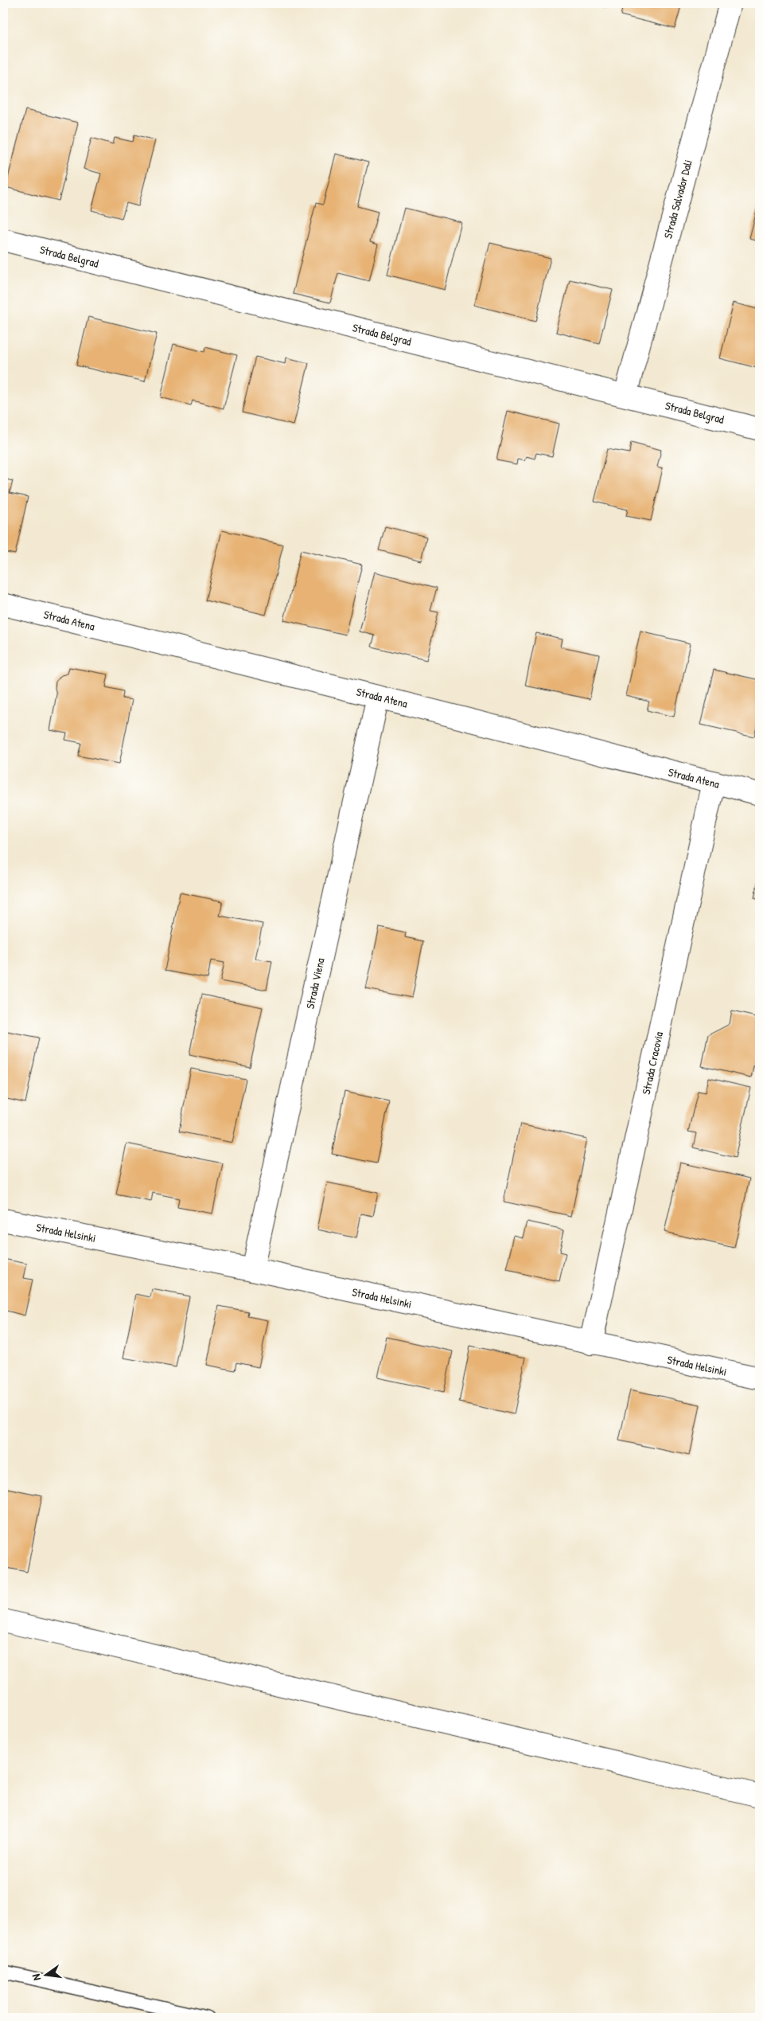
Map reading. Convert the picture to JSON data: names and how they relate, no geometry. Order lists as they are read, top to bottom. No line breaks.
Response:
{"streets":{"street":["Strada Salvador Dali","Strada Belgrad","Strada Atena","Strada Viena","Strada Cracovia","Strada Helsinki"]},"crossings":[["Strada Salvador Dali","Strada Belgrad"],["Strada Atena","Strada Viena"],["Strada Atena","Strada Cracovia"],["Strada Viena","Strada Helsinki"],["Strada Cracovia","Strada Helsinki"]],"north":"left"}
